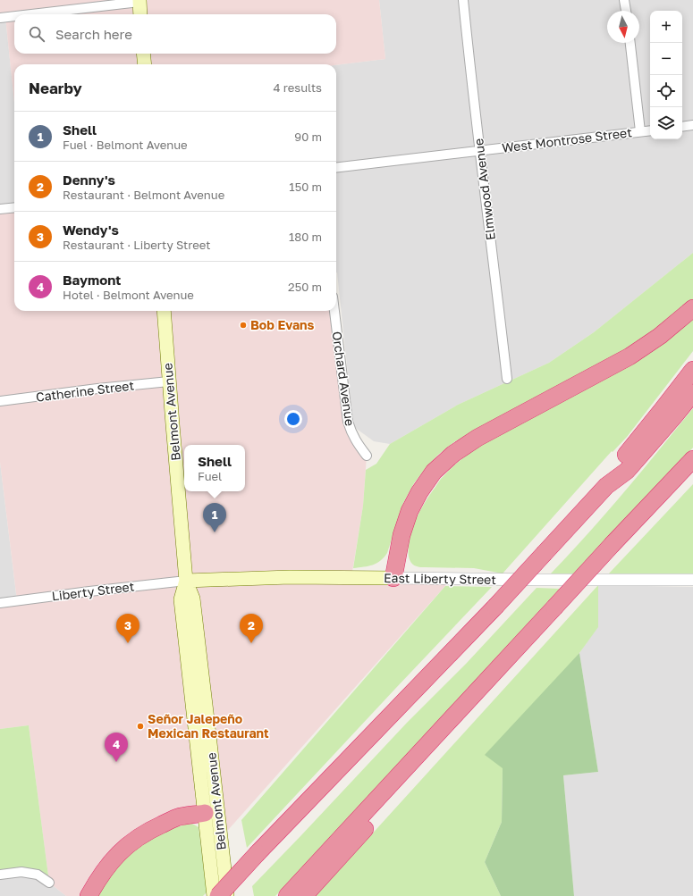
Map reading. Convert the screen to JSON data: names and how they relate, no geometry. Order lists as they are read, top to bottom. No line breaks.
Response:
{"streets":{"main road":["Belmont Avenue","East Liberty Street"],"street":["West Montrose Street","Elmwood Avenue","Orchard Avenue","Catherine Street","Liberty Street"]},"crossings":[["West Montrose Street","Elmwood Avenue"],["Catherine Street","Belmont Avenue"],["Belmont Avenue","East Liberty Street"],["Belmont Avenue","Liberty Street"],["East Liberty Street","Liberty Street"]],"places":["Bob Evans","Señor Jalepeño Mexican Restaurant"],"north":"bottom","page":{"map_buttons":["+","−"],"search":"Search here","heading":["Nearby","4 results"],"list":[{"mark":"1","name":"Shell","note":"Fuel · Belmont Avenue","value":"90 m"},{"mark":"2","name":"Denny's","note":"Restaurant · Belmont Avenue","value":"150 m"},{"mark":"3","name":"Wendy's","note":"Restaurant · Liberty Street","value":"180 m"},{"mark":"4","name":"Baymont","note":"Hotel · Belmont Avenue","value":"250 m"}],"popup":["Shell","Fuel"],"pins":["1","2","3","4"]}}
